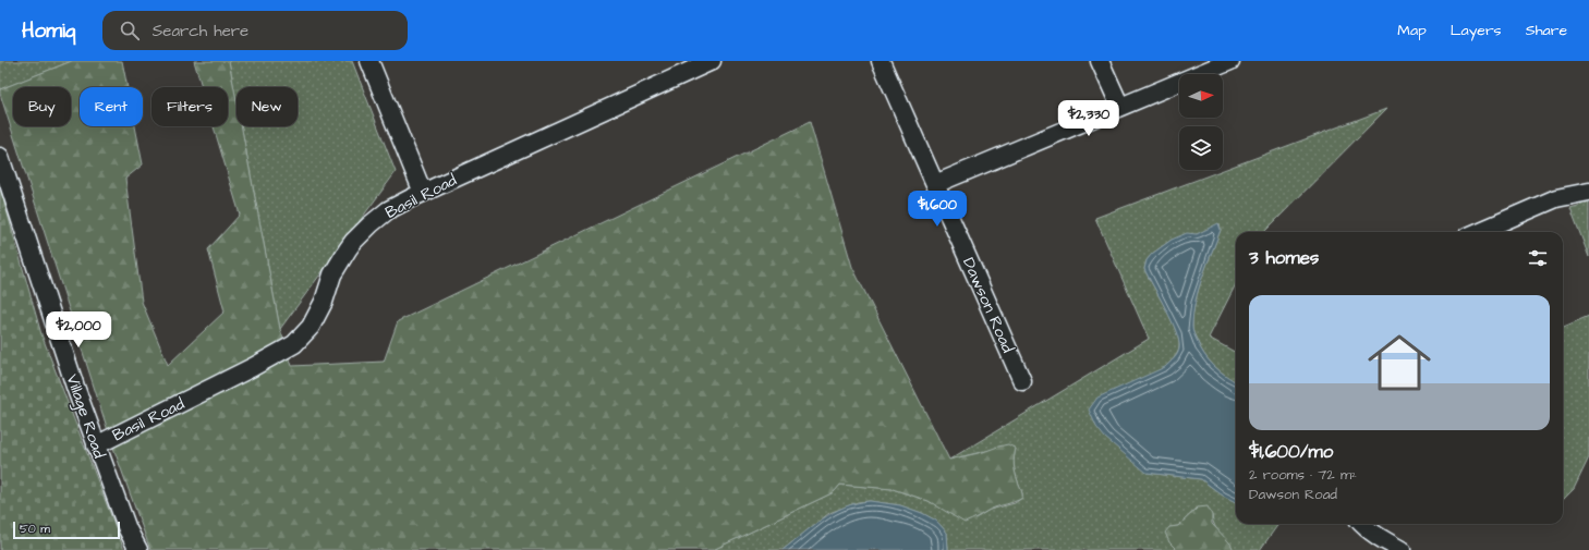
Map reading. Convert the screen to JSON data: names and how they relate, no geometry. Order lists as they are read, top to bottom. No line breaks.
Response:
{"streets":{"street":["Basil Road","Dawson Road","Village Road"]},"crossings":[["Basil Road","Village Road"]],"scale_bar":"50 m","north":"right","page":{"header":"Homiq","search":"Search here","nav":["Map","Layers","Share"],"chip":["Buy","Rent","Filters","New"],"price":["$2,330","$1,600","$2,000"],"heading":"3 homes","list":[{"name":"$1,600/mo","note":"2 rooms · 72 m² · Dawson Road"}],"scale":"50 m"}}
